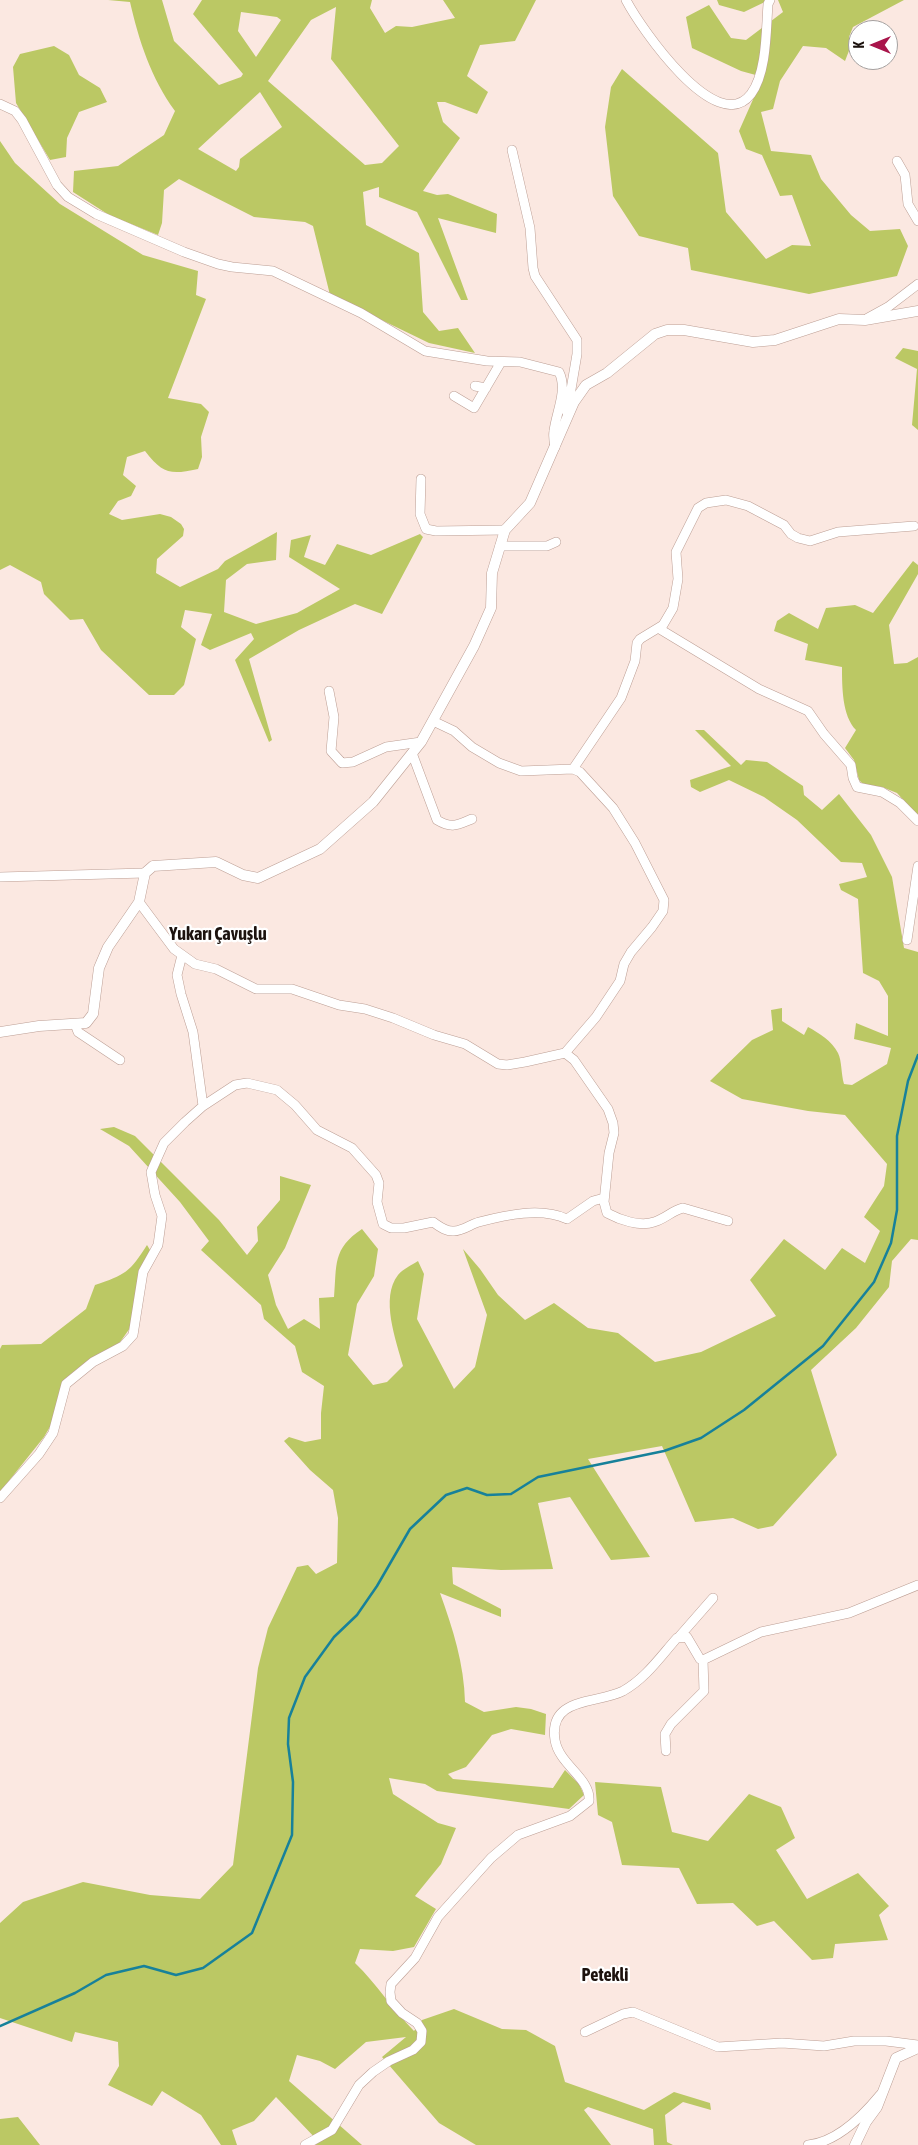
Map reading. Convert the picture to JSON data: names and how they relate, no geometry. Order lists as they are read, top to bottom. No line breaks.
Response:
{"districts":["Yukarı Çavuşlu","Petekli"],"north":"left"}
